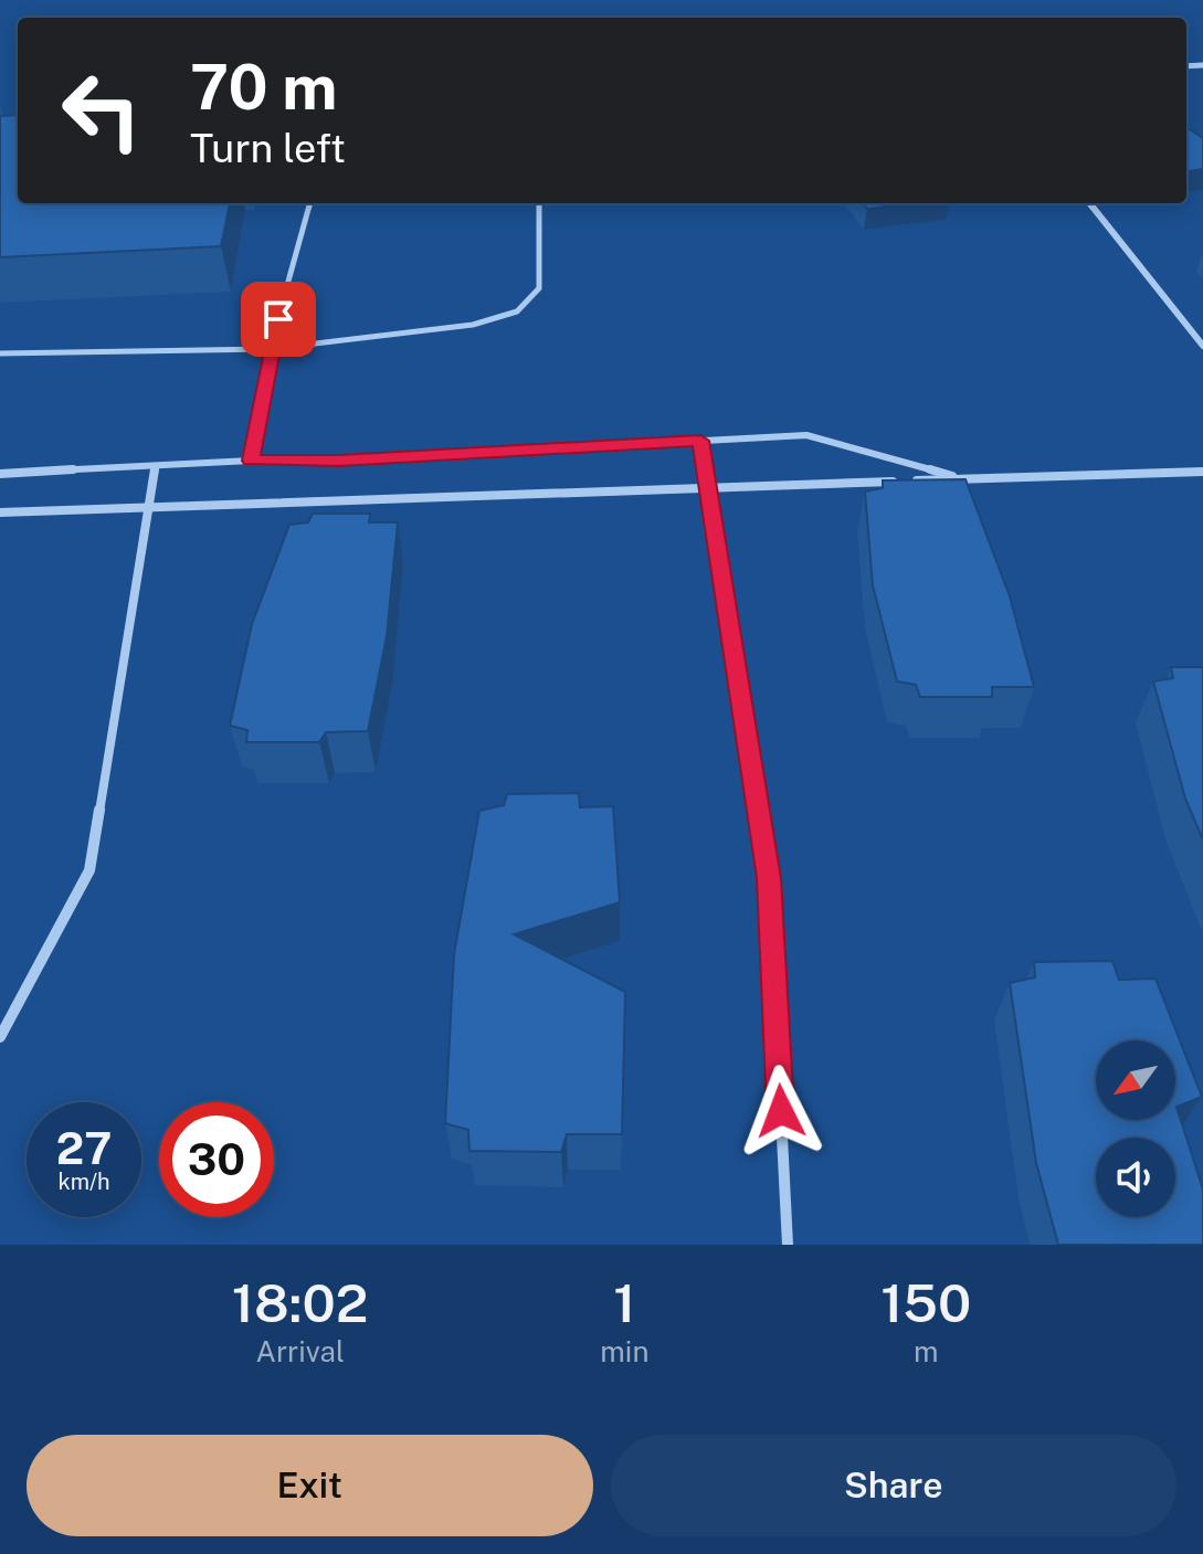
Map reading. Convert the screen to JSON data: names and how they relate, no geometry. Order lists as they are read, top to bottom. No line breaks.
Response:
{"north":"bottom left","page":{"turn":["70 m","Turn left"],"speed":"27 km/h","limit":"30","eta":["18:02","Arrival","1","min","150","m"],"buttons":["Exit","Share"]}}
